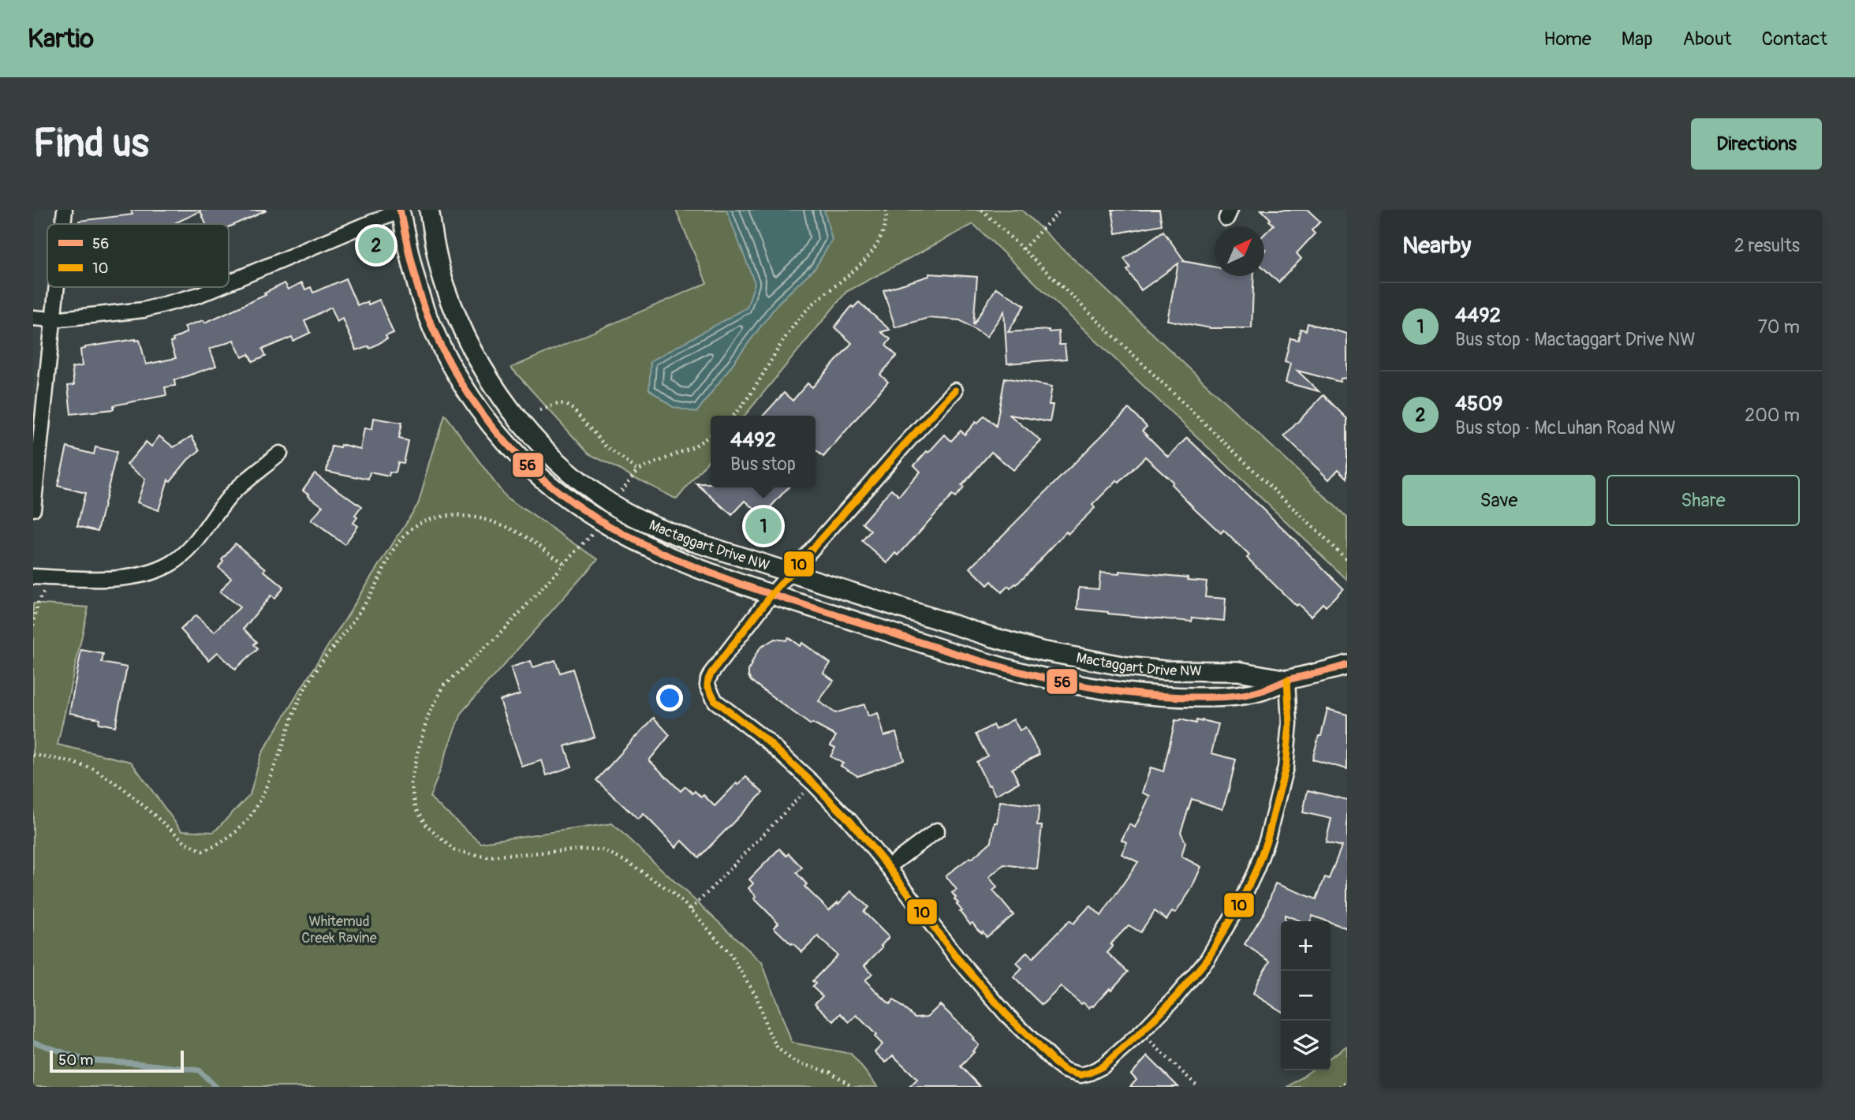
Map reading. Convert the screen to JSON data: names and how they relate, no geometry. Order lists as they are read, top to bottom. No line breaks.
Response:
{"streets":{"street":["Mactaggart Drive NW"]},"parks":["Whitemud Creek Ravine"],"lines":["transit line 56","transit line 10"],"legend":["56","10"],"scale_bar":"50 m","north":"top right","page":{"header":"Kartio","nav":["Home","Map","About","Contact"],"buttons":["Directions",["Save","Share"]],"title":"Find us","heading":["Nearby","2 results"],"pins":["2","1"],"list":[{"mark":"1","name":"4492","note":"Bus stop · Mactaggart Drive NW","value":"70 m"},{"mark":"2","name":"4509","note":"Bus stop · McLuhan Road NW","value":"200 m"}],"popup":["4492","Bus stop"],"map_buttons":["+","−"],"scale":"50 m"}}
